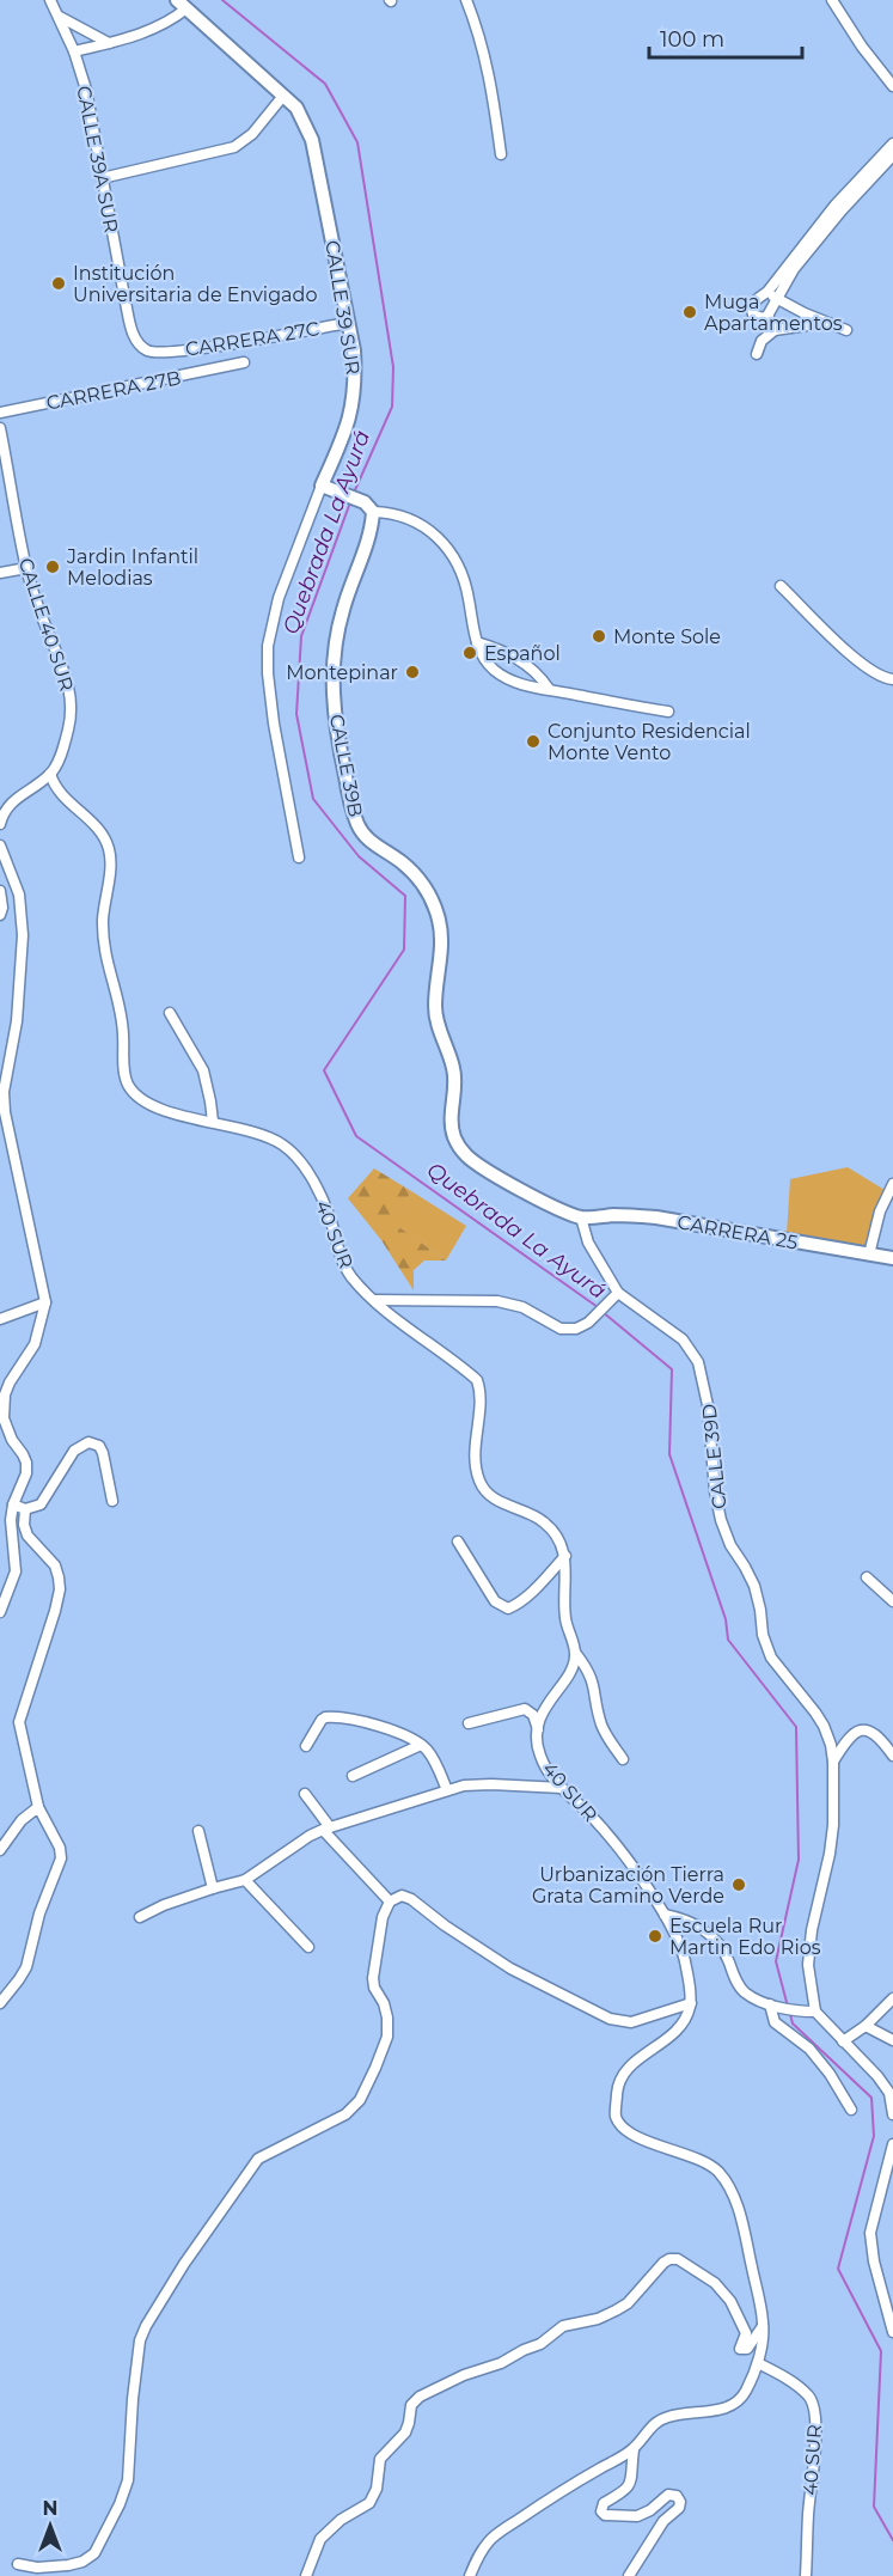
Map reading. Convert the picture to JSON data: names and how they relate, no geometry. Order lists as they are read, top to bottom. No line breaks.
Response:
{"streets":{"street":["CALLE 39A SUR","CALLE 39 SUR","CARRERA 27C","CARRERA 27B","CALLE 40 SUR","CALLE 39B","CARRERA 25","40 SUR","CALLE 39D"]},"crossings":[["CALLE 39A SUR","CARRERA 27C"],["CALLE 39 SUR","CARRERA 27C"],["CALLE 40 SUR","40 SUR"],["CALLE 39B","CARRERA 25"]],"water":["Quebrada La Ayurá"],"places":["Institución Universitaria de Envigado","Muga Apartamentos","Jardin Infantil Melodias","Monte Sole","Español","Montepinar","Conjunto Residencial Monte Vento","Urbanización Tierra Grata Camino Verde","Escuela Rur Martin Edo Rios"],"scale_bar":"100 m","north":"top"}
